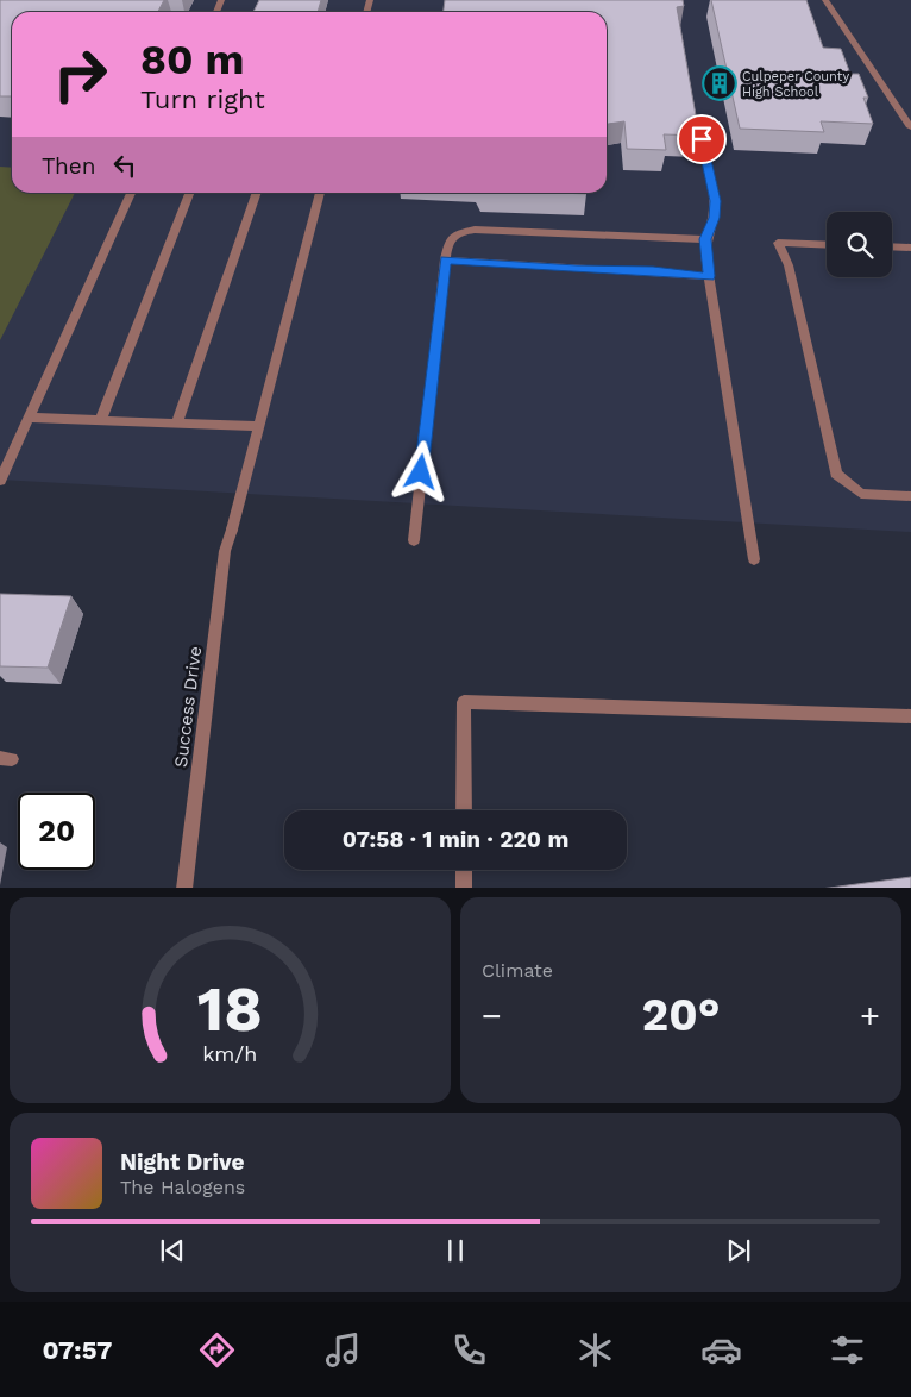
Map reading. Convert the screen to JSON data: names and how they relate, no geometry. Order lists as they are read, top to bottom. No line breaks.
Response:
{"streets":{"street":["Success Drive"]},"places":{"building":["Culpeper County High School"]},"page":{"turn":["80 m","Turn right"],"then":"Then","limit":"20","trip":"07:58 · 1 min · 220 m","tile":"Climate","heat":["−","20°","+"],"song":["Night Drive","The Halogens"],"tabs":"07:57","gauge":["18","km/h"]}}
